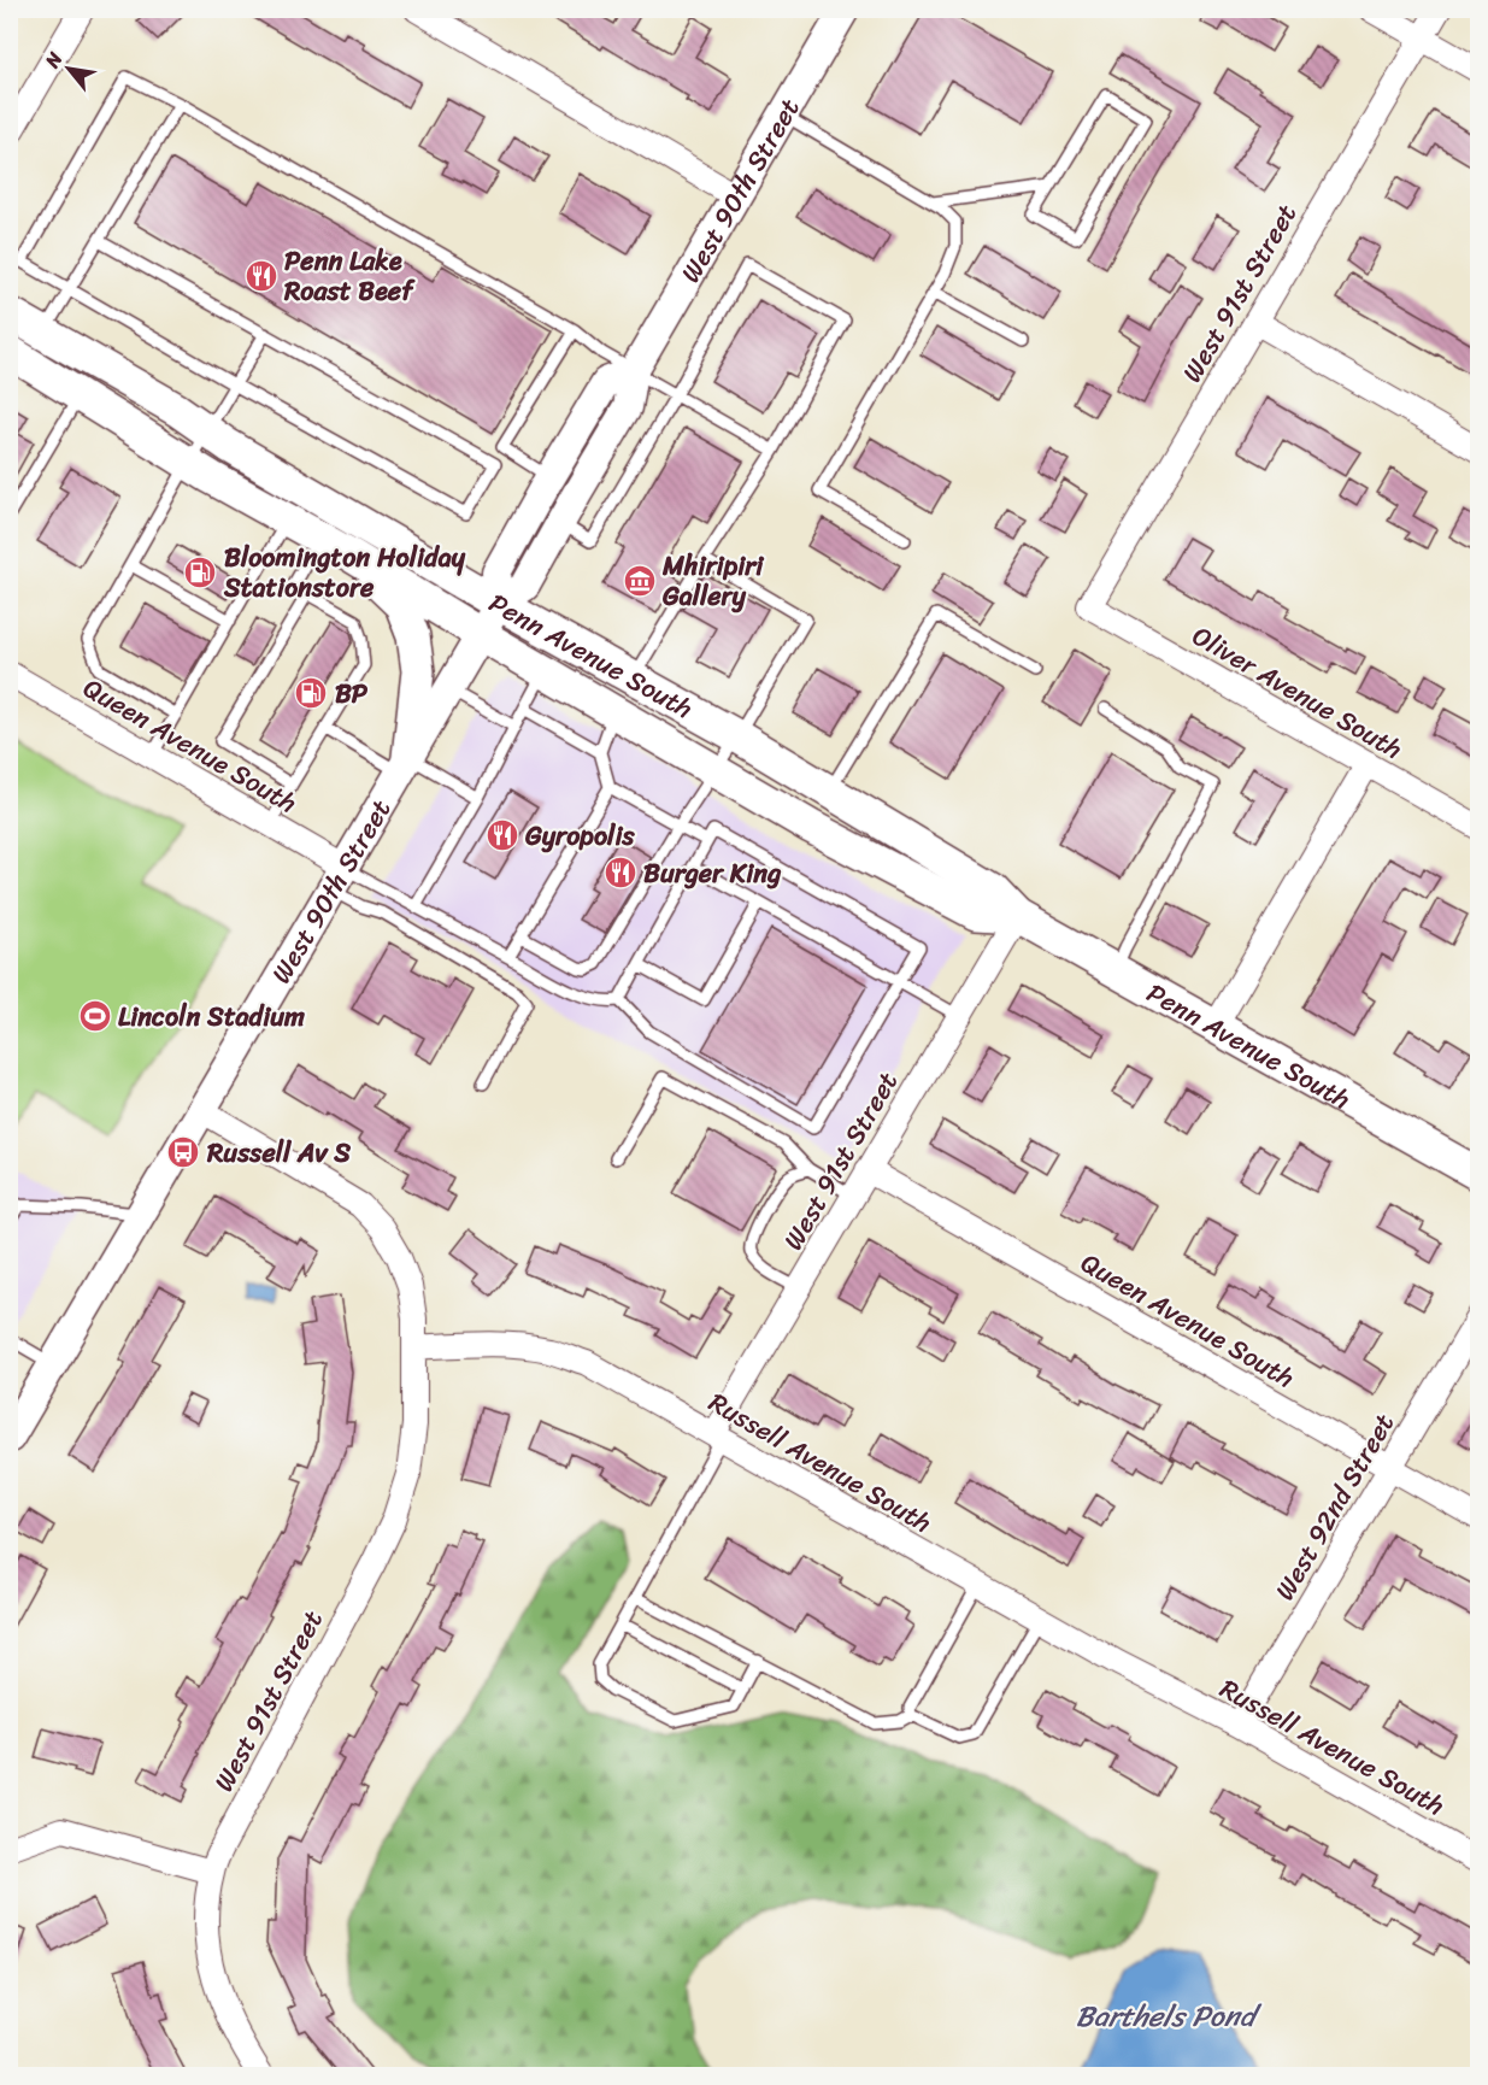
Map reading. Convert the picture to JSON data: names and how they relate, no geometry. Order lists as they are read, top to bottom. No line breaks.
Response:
{"streets":{"main road":["Penn Avenue South"],"street":["West 90th Street","West 91st Street","Oliver Avenue South","Queen Avenue South","Russell Avenue South","West 92nd Street"]},"crossings":[["West 90th Street","Penn Avenue South"],["West 90th Street","Queen Avenue South"],["West 91st Street","Penn Avenue South"],["West 91st Street","Oliver Avenue South"],["West 91st Street","Queen Avenue South"],["West 91st Street","Russell Avenue South"],["Queen Avenue South","West 92nd Street"],["Russell Avenue South","West 92nd Street"]],"water":["Barthels Pond"],"places":{"restaurant":["Penn Lake Roast Beef","Gyropolis","Burger King"],"fuel station":["Bloomington Holiday Stationstore","BP"],"museum":["Mhiripiri Gallery"],"sports":["Lincoln Stadium"],"bus stop":["Russell Av S"]},"north":"top left"}
